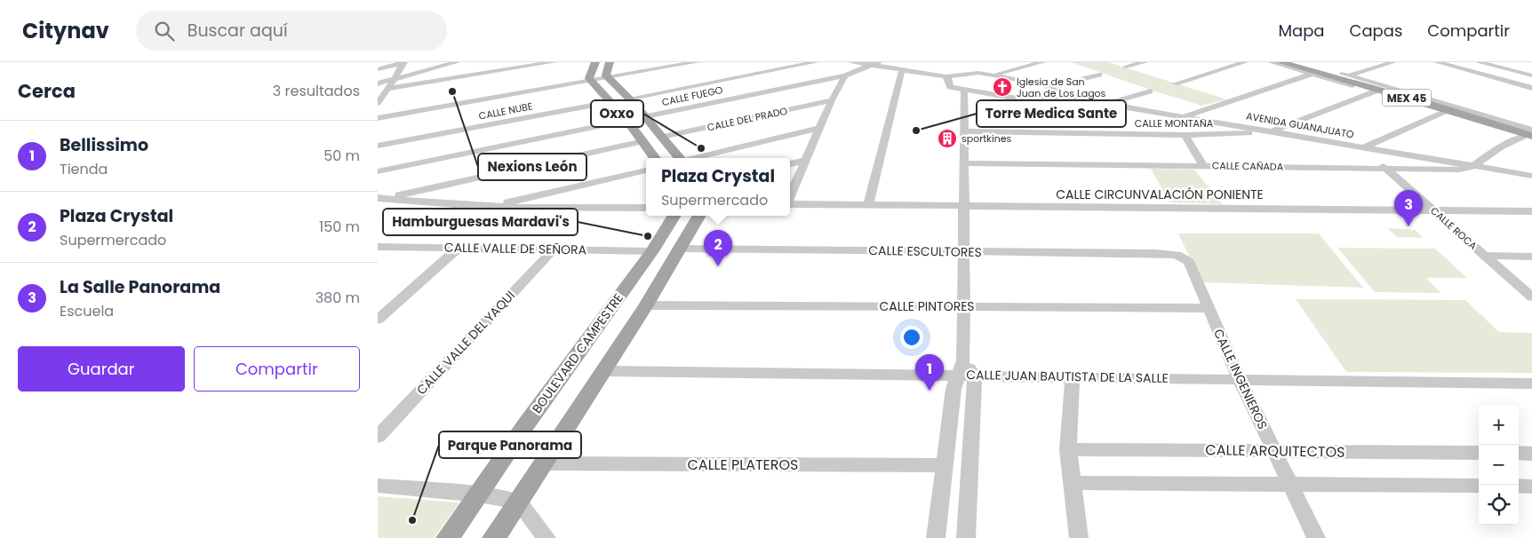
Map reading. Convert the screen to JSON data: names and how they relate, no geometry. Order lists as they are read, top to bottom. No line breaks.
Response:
{"streets":{"main road":["MEX 45","BOULEVARD CAMPESTRE"],"street":["CALLE FUEGO","CALLE NUBE","CALLE DEL PRADO","CALLE MONTAÑA","AVENIDA GUANAJUATO","CALLE CAÑADA","CALLE CIRCUNVALACIÓN PONIENTE","CALLE ROCA","CALLE VALLE DE SEÑORA","CALLE ESCULTORES","CALLE PINTORES","CALLE VALLE DEL YAQUI","CALLE JUAN BAUTISTA DE LA SALLE","CALLE INGENIEROS","CALLE ARQUITECTOS","CALLE PLATEROS"]},"crossings":[["CALLE FUEGO","AVENIDA GUANAJUATO"],["MEX 45","CALLE CAÑADA"],["CALLE MONTAÑA","AVENIDA GUANAJUATO"],["AVENIDA GUANAJUATO","CALLE CAÑADA"],["AVENIDA GUANAJUATO","CALLE ROCA"],["CALLE CAÑADA","CALLE ROCA"],["CALLE CIRCUNVALACIÓN PONIENTE","CALLE ROCA"],["CALLE VALLE DE SEÑORA","CALLE VALLE DEL YAQUI"],["CALLE VALLE DE SEÑORA","BOULEVARD CAMPESTRE"],["CALLE ESCULTORES","CALLE INGENIEROS"],["CALLE PINTORES","CALLE INGENIEROS"],["CALLE JUAN BAUTISTA DE LA SALLE","CALLE INGENIEROS"],["CALLE INGENIEROS","CALLE ARQUITECTOS"]],"places":{"church":["Iglesia de San Juan de Los Lagos"],"other":["Nexions León","Torre Medica Sante","Oxxo","Hamburguesas Mardavi's","Parque Panorama"],"building":["sportkines"]},"page":{"header":"Citynav","search":"Buscar aquí","nav":["Mapa","Capas","Compartir"],"heading":["Cerca","3 resultados"],"list":[{"mark":"1","name":"Bellissimo","note":"Tienda","value":"50 m"},{"mark":"2","name":"Plaza Crystal","note":"Supermercado","value":"150 m"},{"mark":"3","name":"La Salle Panorama","note":"Escuela","value":"380 m"}],"popup":["Plaza Crystal","Supermercado"],"pins":["3","2","1"],"buttons":["Guardar","Compartir"],"map_buttons":["+","−"]}}
